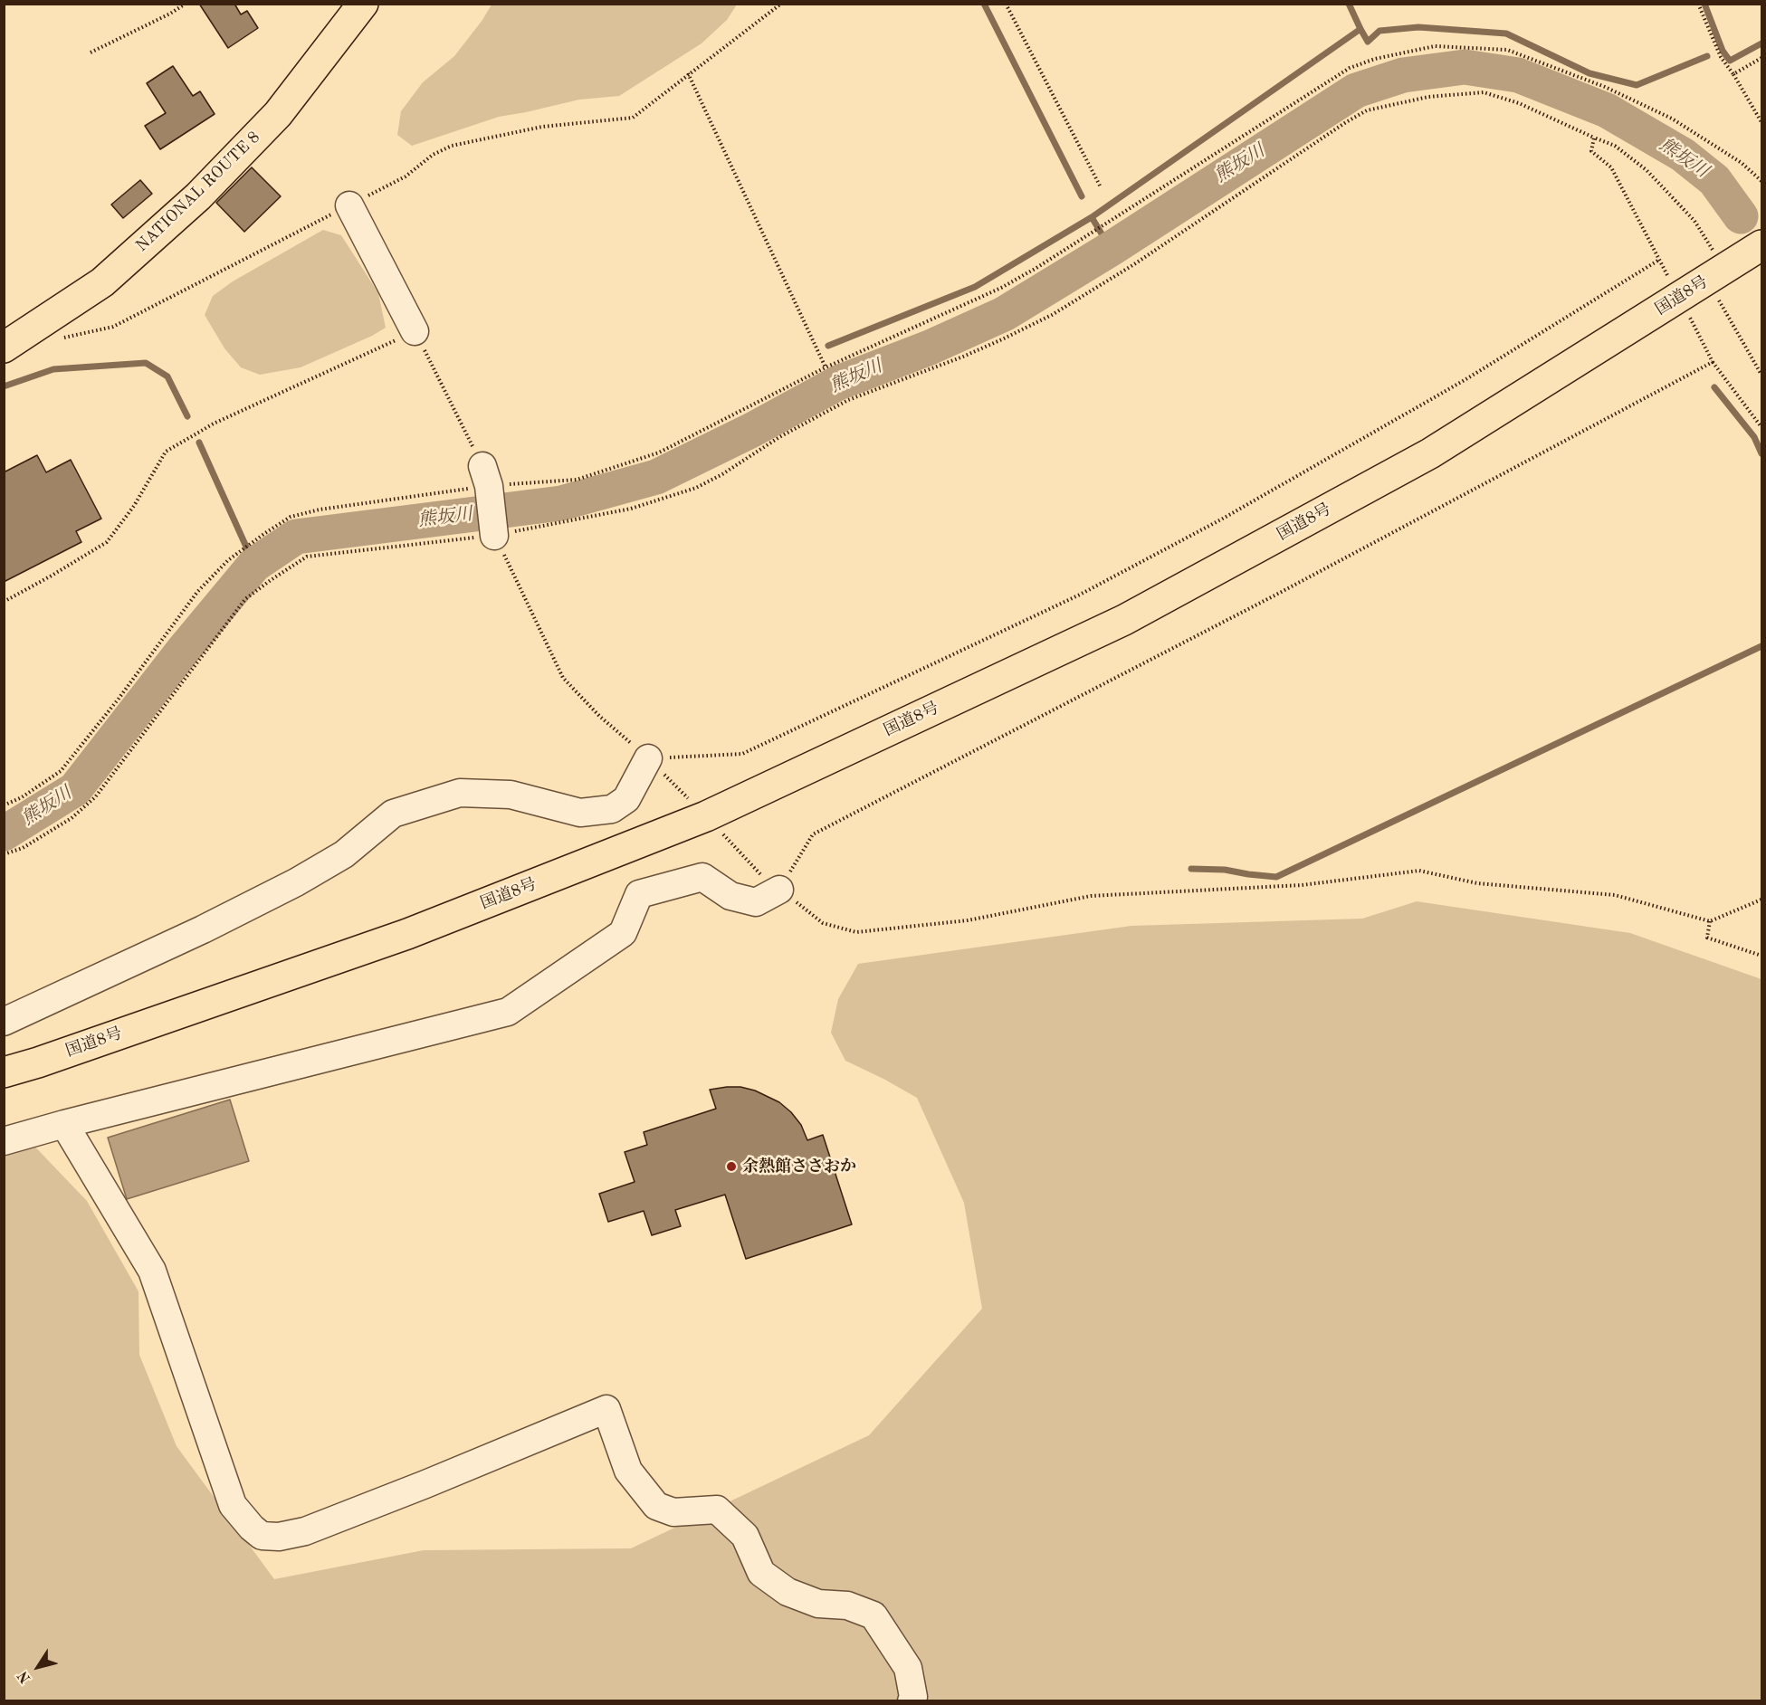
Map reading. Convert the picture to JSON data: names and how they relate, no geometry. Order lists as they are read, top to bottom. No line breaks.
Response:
{"streets":{"main road":["NATIONAL ROUTE 8","国道8号"]},"water":["熊坂川"],"places":["余熱館ささおか"],"north":"bottom left"}
